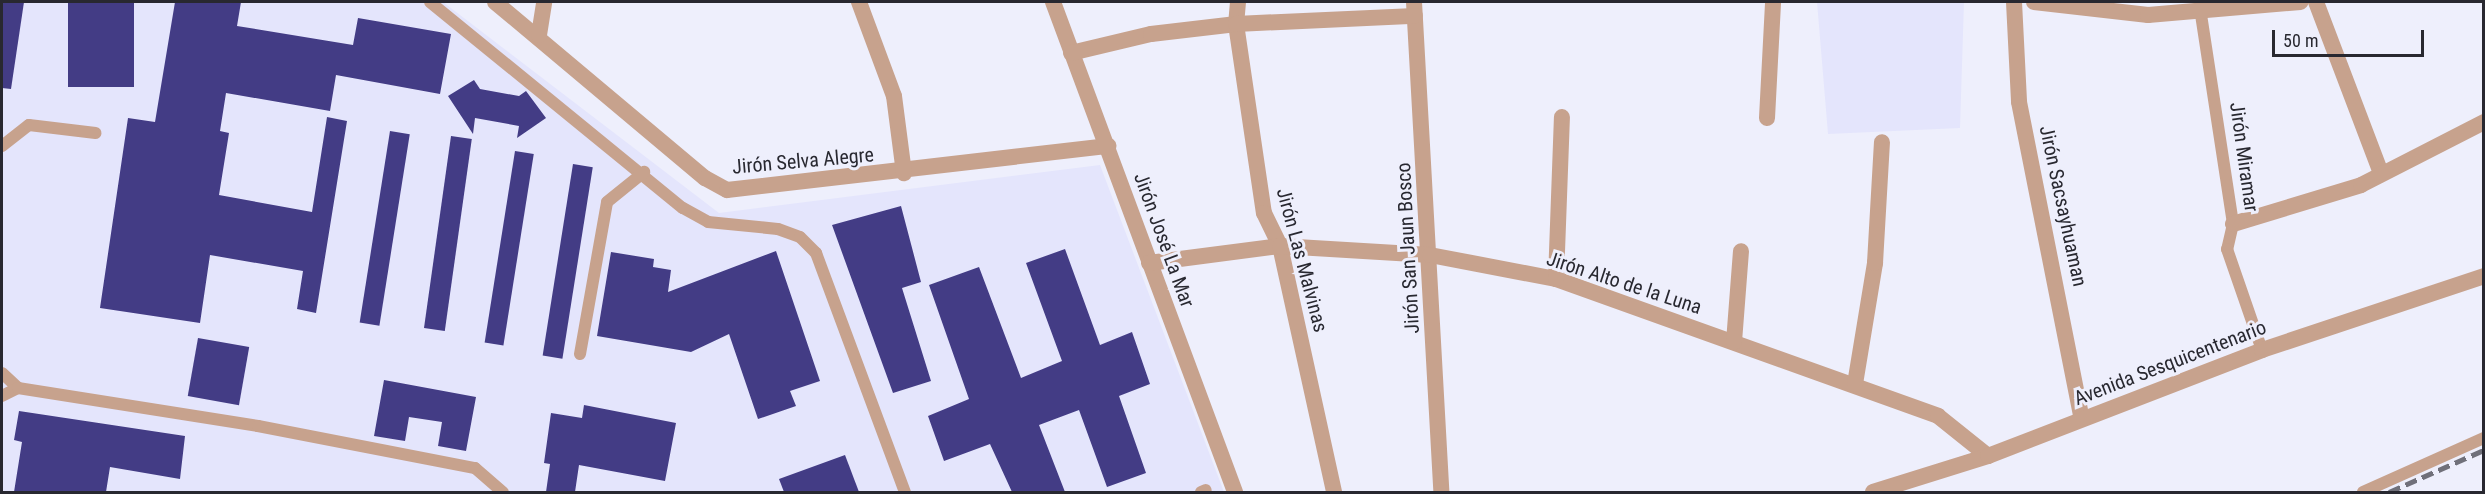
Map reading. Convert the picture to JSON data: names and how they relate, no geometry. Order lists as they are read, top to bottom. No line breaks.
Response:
{"streets":{"street":["Jirón Selva Alegre","Jirón Sacsayhuaman","Jirón José La Mar","Jirón San Jaun Bosco","Jirón Las Malvinas","Jirón Alto de la Luna","Avenida Sesquicentenario"],"lane":["Jirón Miramar"]},"crossings":[["Jirón Miramar","Avenida Sesquicentenario"],["Jirón Selva Alegre","Jirón José La Mar"],["Jirón Sacsayhuaman","Avenida Sesquicentenario"],["Jirón José La Mar","Jirón Alto de la Luna"],["Jirón San Jaun Bosco","Jirón Alto de la Luna"],["Jirón Las Malvinas","Jirón Alto de la Luna"],["Jirón Alto de la Luna","Avenida Sesquicentenario"]],"scale_bar":"50 m"}
